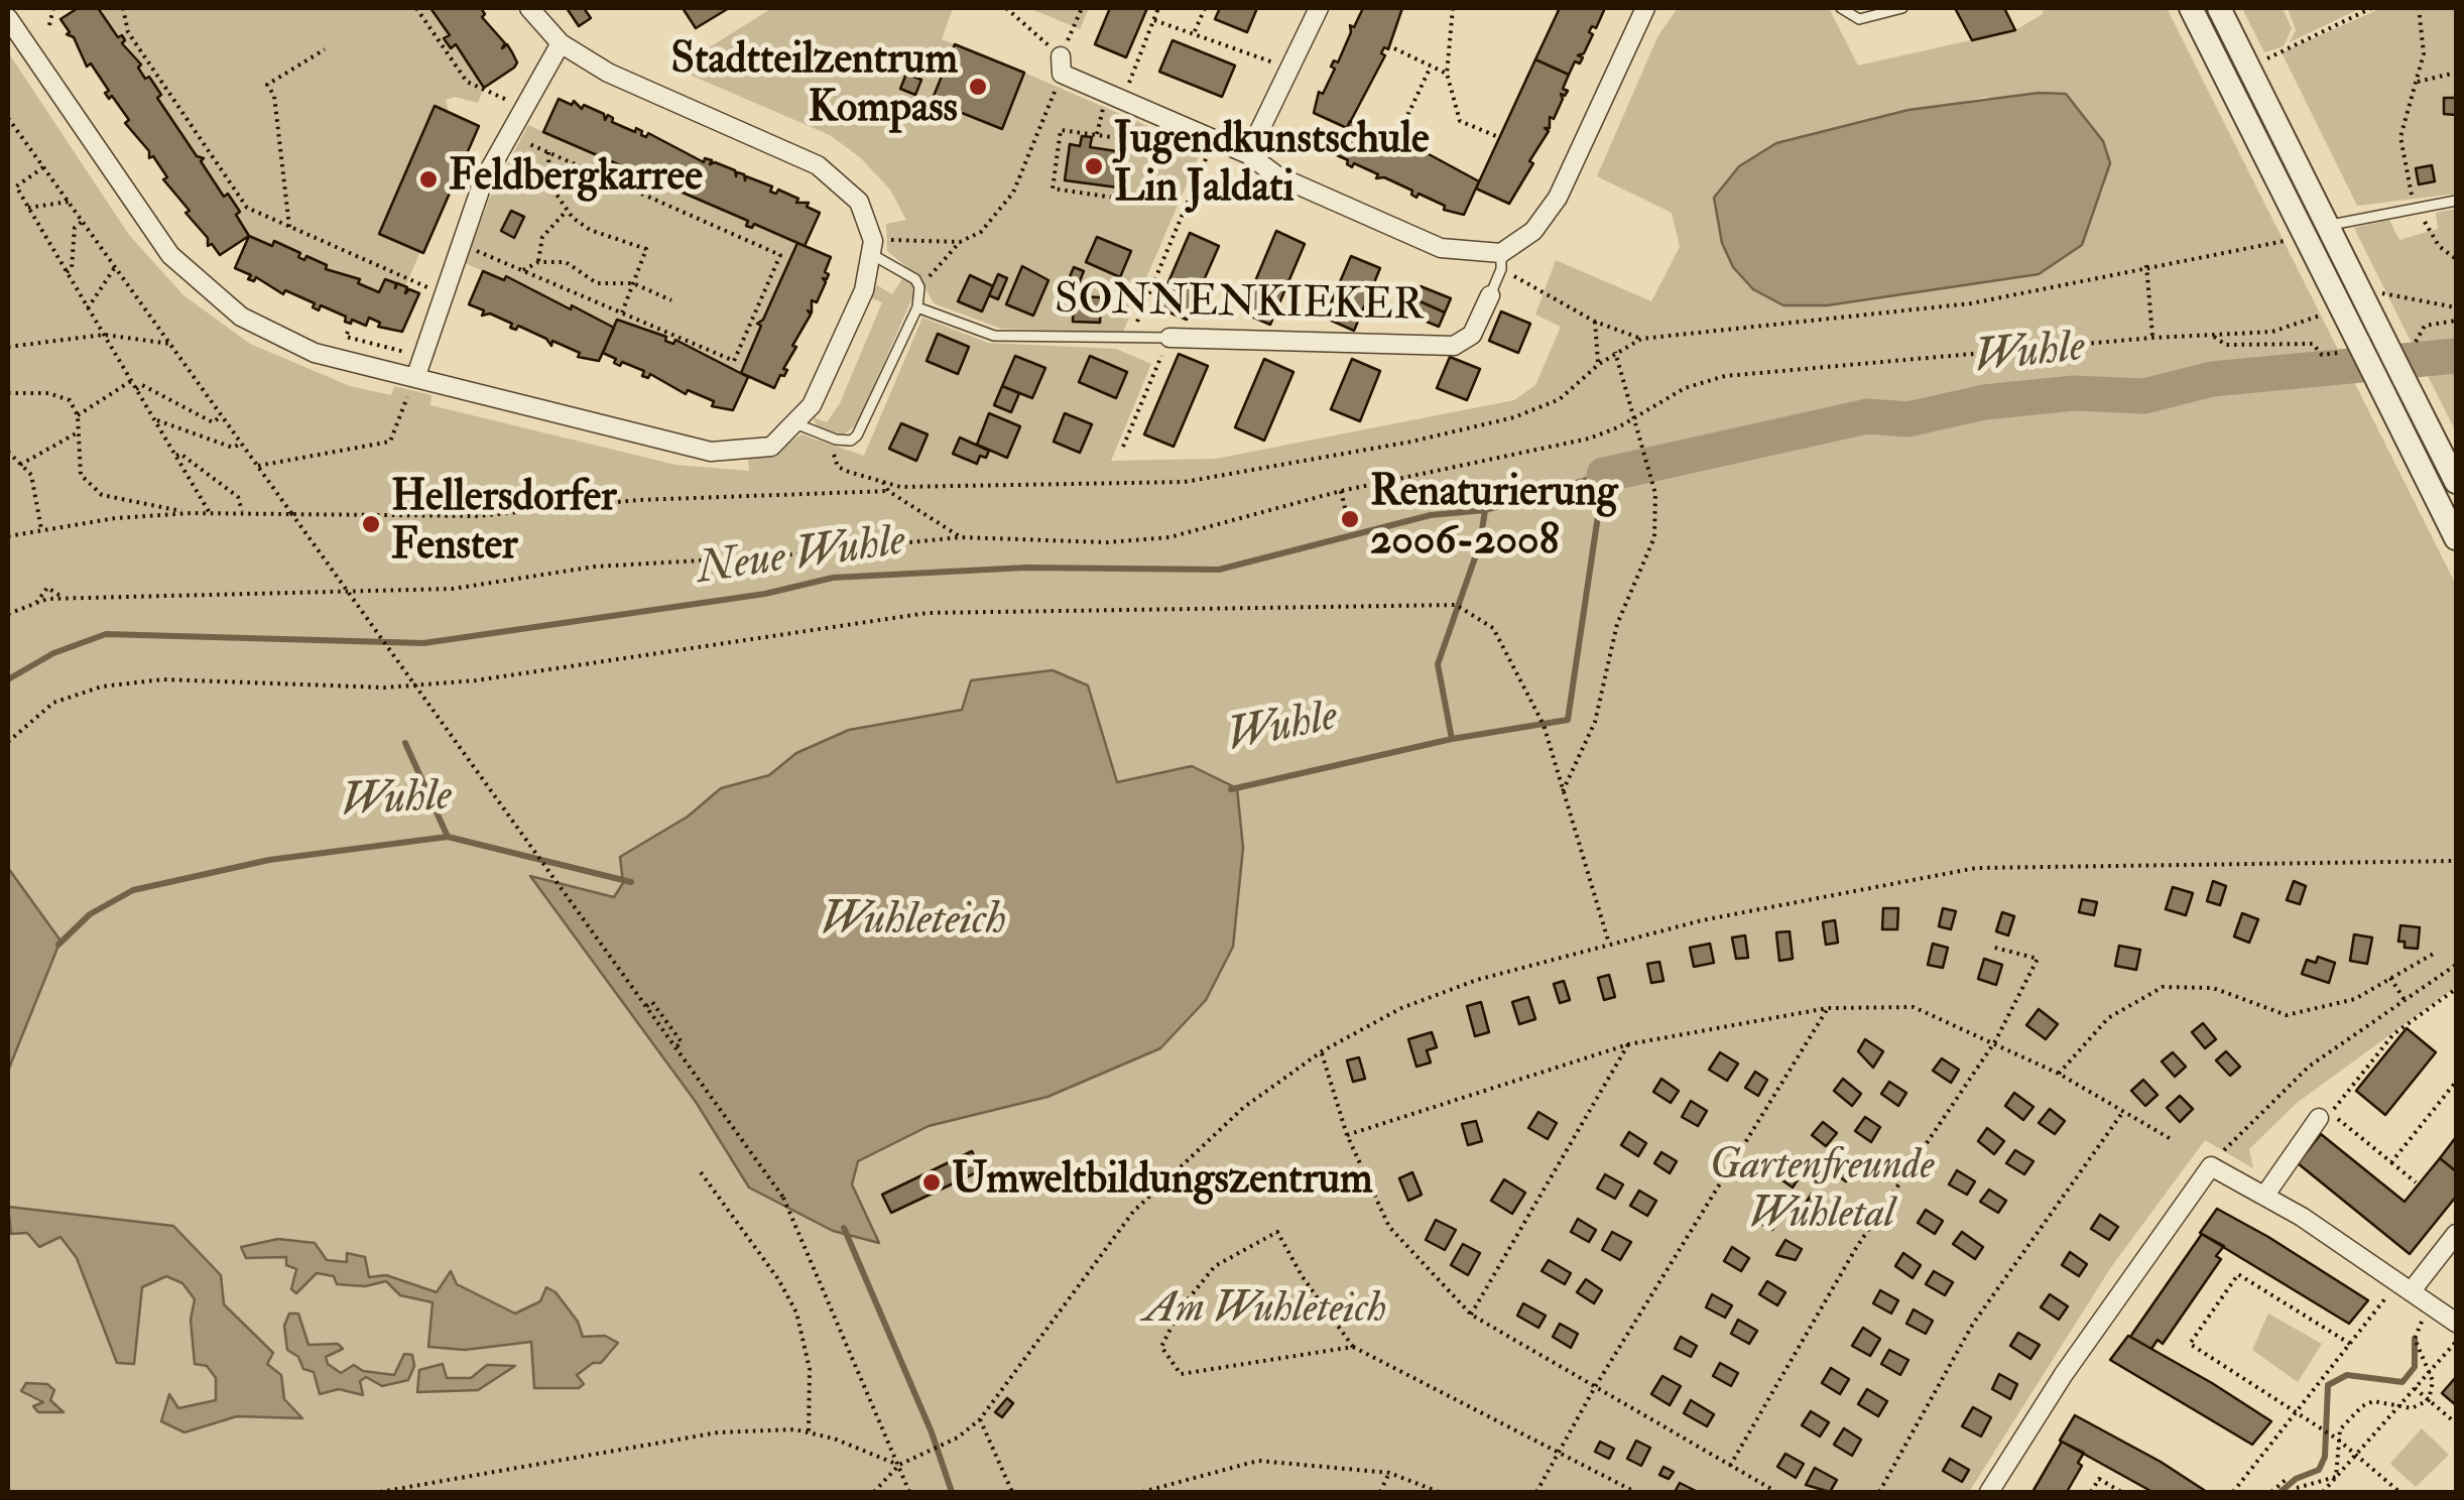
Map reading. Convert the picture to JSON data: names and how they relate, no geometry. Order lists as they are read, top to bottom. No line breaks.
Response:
{"streets":{"street":["SONNENKIEKER"]},"water":["Wuhle","Neue Wuhle","Wuhleteich"],"parks":["Gartenfreunde Wuhletal","Am Wuhleteich"],"places":["Stadtteilzentrum Kompass","Jugendkunstschule Lin Jaldati","Feldbergkarree","Renaturierung 2006-2008","Hellersdorfer Fenster","Umweltbildungszentrum"]}
